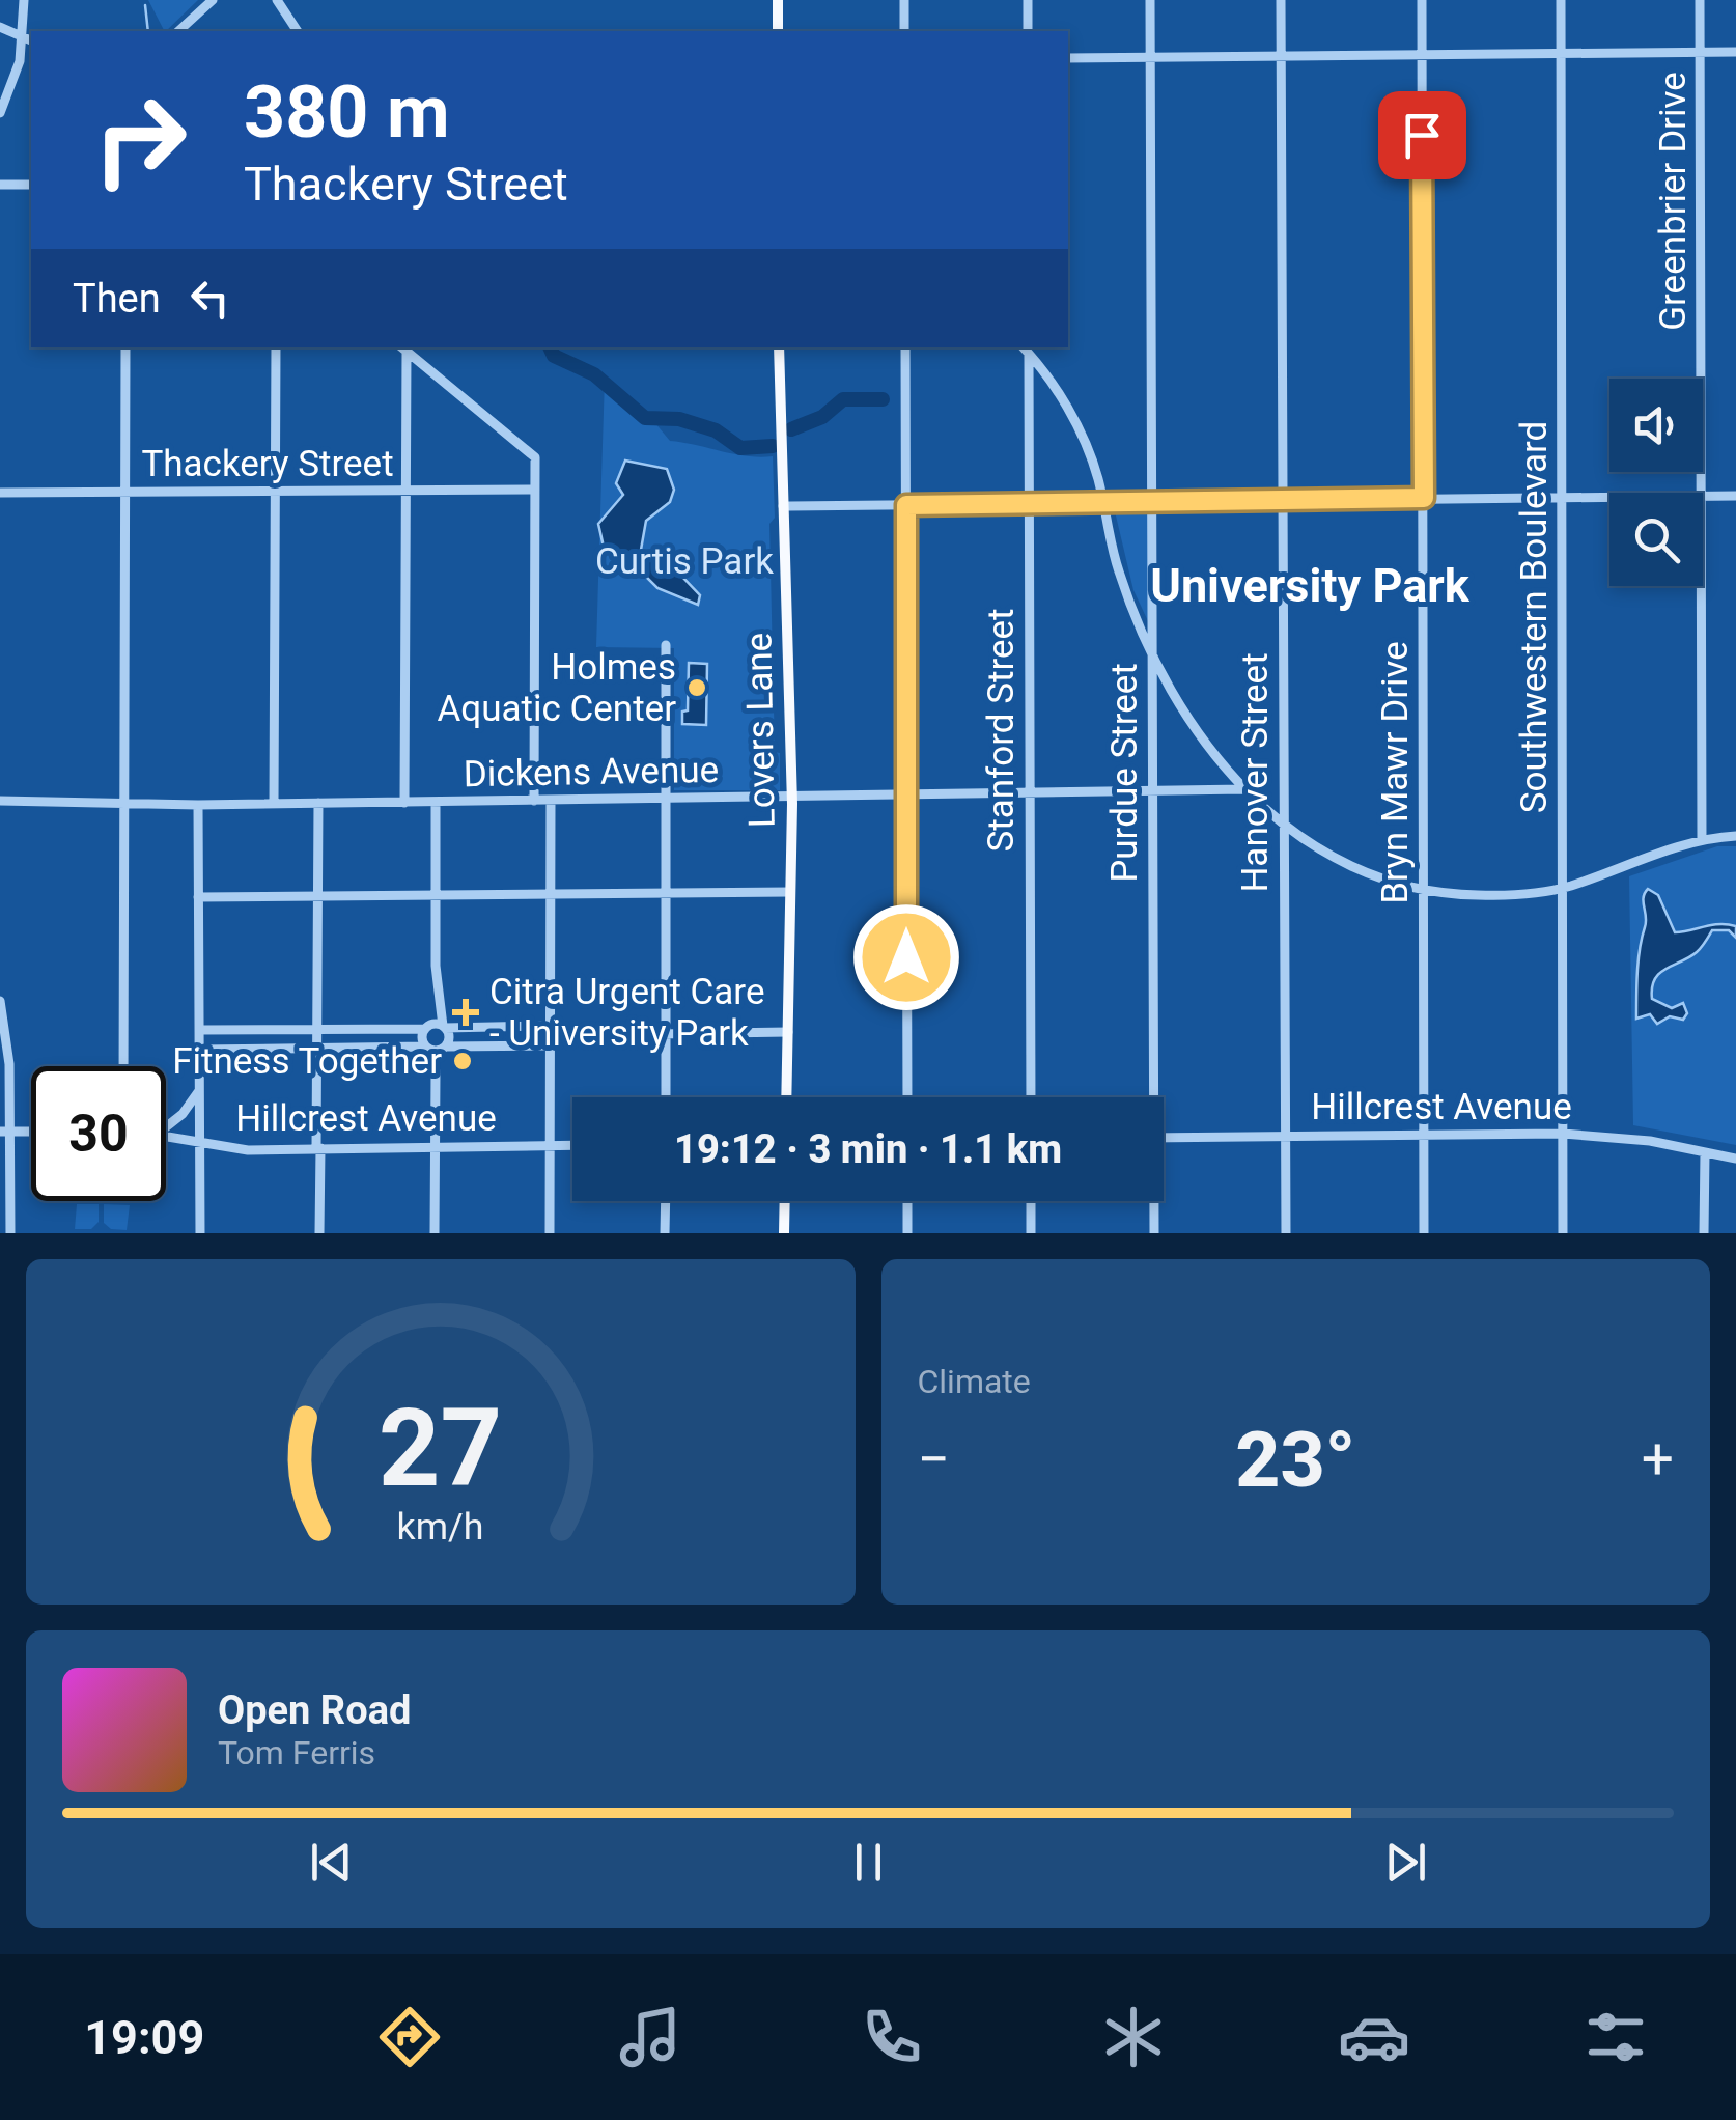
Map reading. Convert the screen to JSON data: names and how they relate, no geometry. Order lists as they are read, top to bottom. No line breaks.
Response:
{"streets":{"main road":["Lovers Lane"],"street":["Greenbrier Drive","Thackery Street","Southwestern Boulevard","Stanford Street","Dickens Avenue","Purdue Street","Hanover Street","Bryn Mawr Drive","Hillcrest Avenue"]},"crossings":[["Southwestern Boulevard","Hillcrest Avenue"],["Lovers Lane","Dickens Avenue"],["Stanford Street","Dickens Avenue"],["Dickens Avenue","Purdue Street"],["Hanover Street","Hillcrest Avenue"],["Bryn Mawr Drive","Hillcrest Avenue"]],"districts":["University Park"],"parks":["Curtis Park"],"places":{"other":["Holmes Aquatic Center","Fitness Together"],"health":["Citra Urgent Care - University Park"]},"page":{"turn":["380 m","Thackery Street"],"then":"Then","limit":"30","trip":"19:12 · 3 min · 1.1 km","tile":"Climate","heat":["−","23°","+"],"song":["Open Road","Tom Ferris"],"tabs":"19:09","gauge":["27","km/h"]}}
